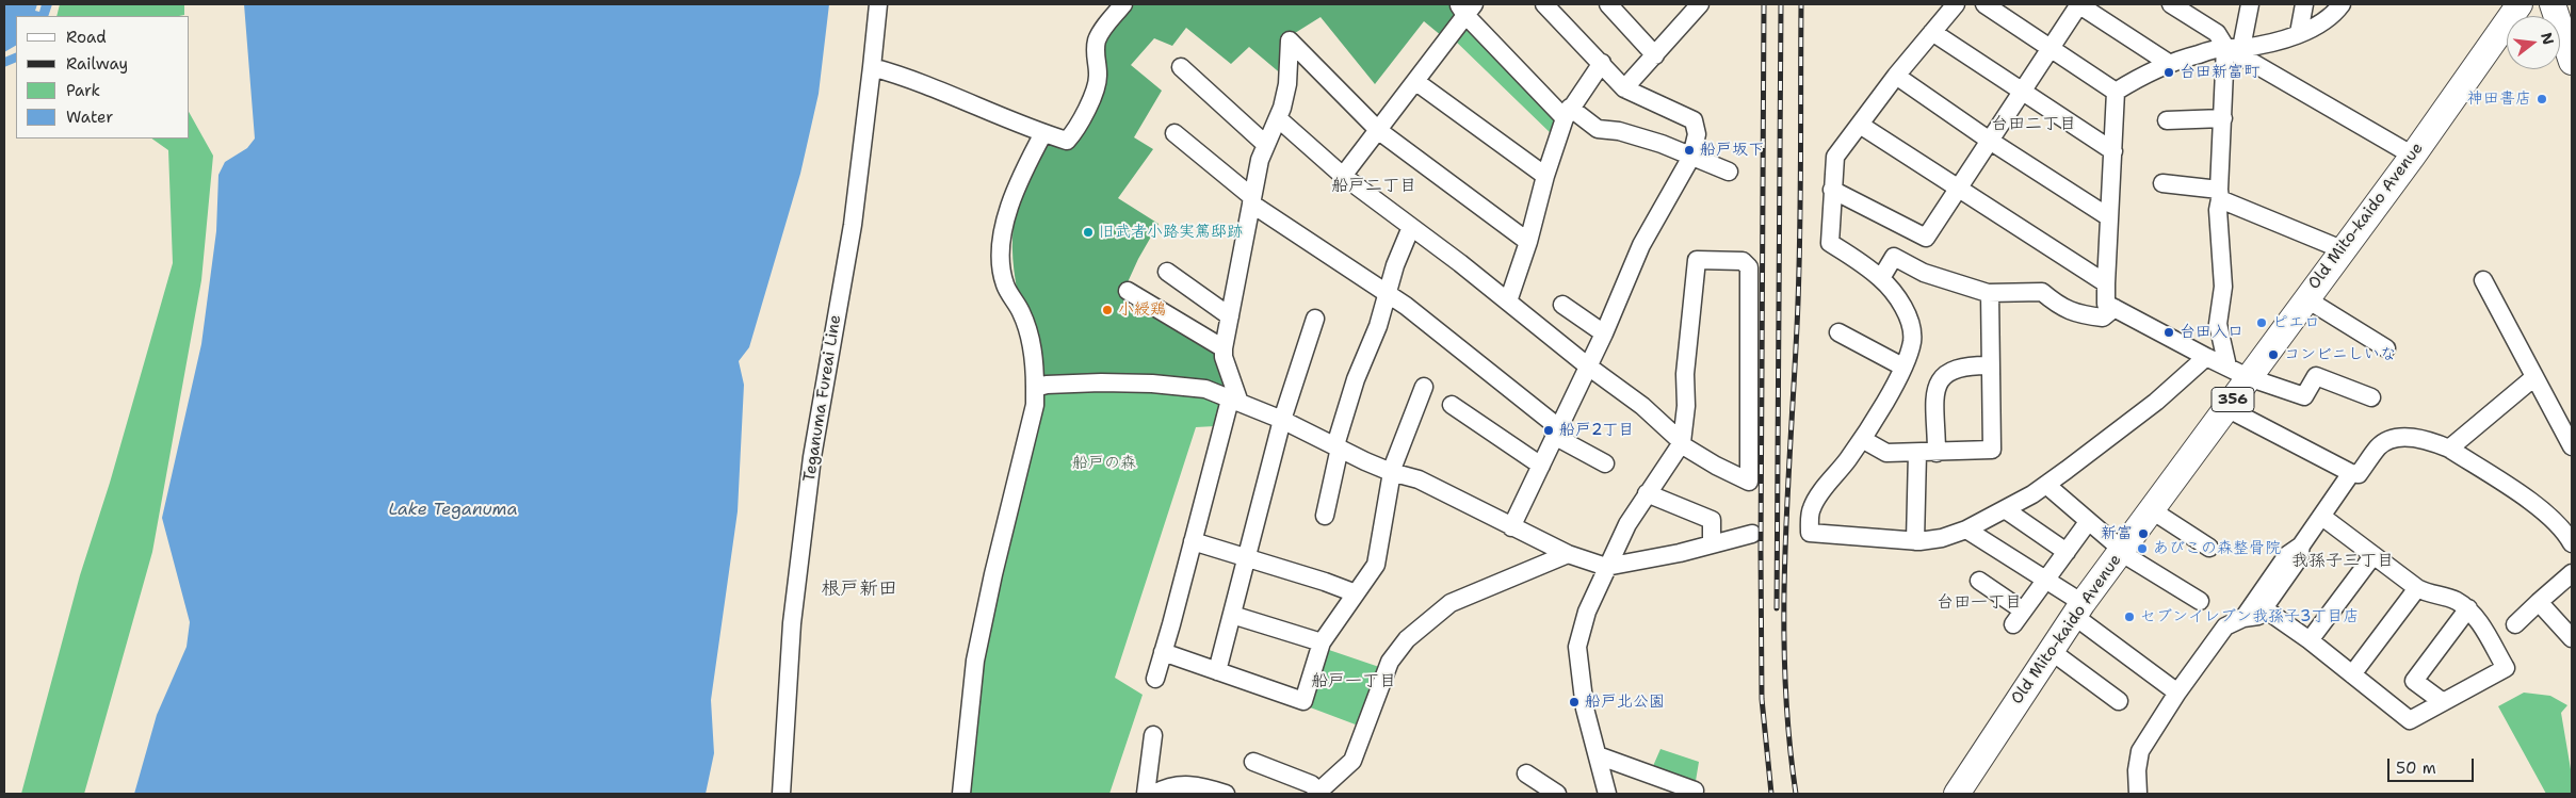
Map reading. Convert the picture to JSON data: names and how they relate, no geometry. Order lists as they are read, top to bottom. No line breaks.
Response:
{"streets":{"highway":["Old Mito-kaido Avenue","356"],"street":["Teganuma Fureai Line"]},"districts":["台田二丁目","船戸二丁目","我孫子三丁目","根戸新田","台田一丁目","船戸一丁目"],"water":["Lake Teganuma"],"parks":["船戸の森"],"places":["台田新富町","神田書店","船戸坂下","旧武者小路実篤邸跡","小綬鶏","ピエロ","台田入口","コンビニしいな","船戸2丁目","新富","あびこの森整骨院","セブンイレブン我孫子3丁目店","船戸北公園"],"legend":["Road","Railway","Park","Water"],"scale_bar":"50 m","north":"right"}
